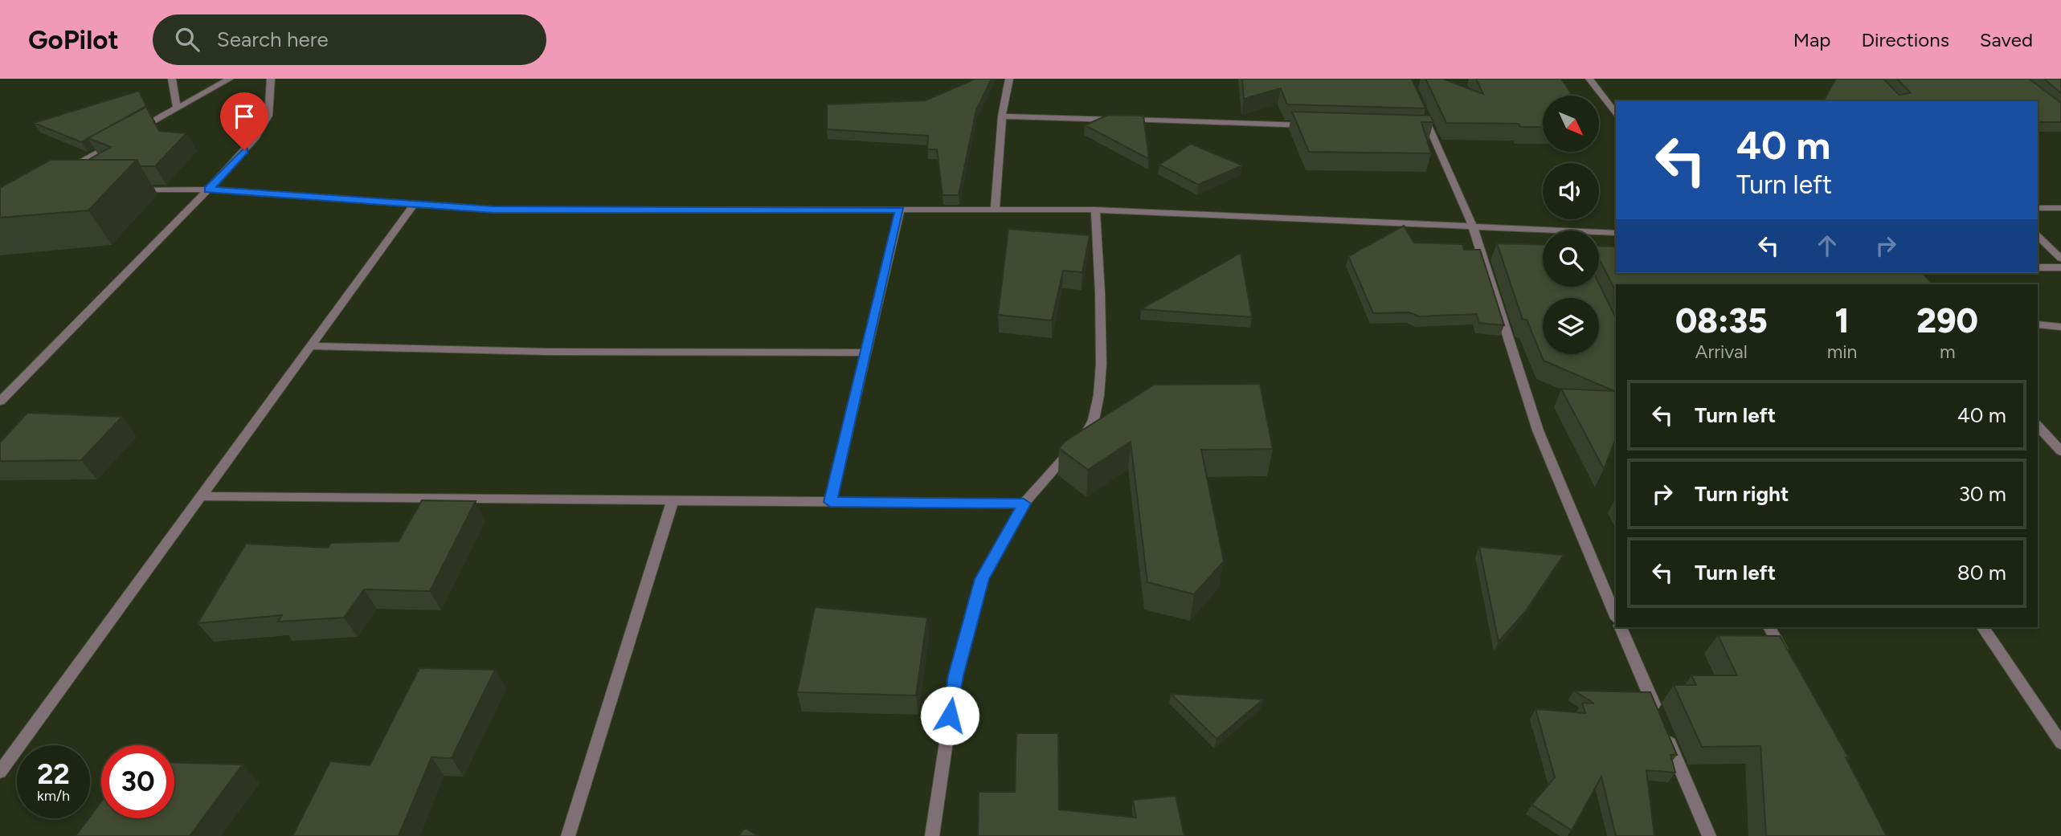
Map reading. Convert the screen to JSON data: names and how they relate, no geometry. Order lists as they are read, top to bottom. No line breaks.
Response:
{"north":"bottom right","page":{"header":"GoPilot","search":"Search here","nav":["Map","Directions","Saved"],"turn":["40 m","Turn left"],"eta":["08:35","Arrival","1","min","290","m"],"list":[{"name":"Turn left","value":"40 m"},{"name":"Turn right","value":"30 m"},{"name":"Turn left","value":"80 m"}],"speed":"22 km/h","limit":"30"}}
